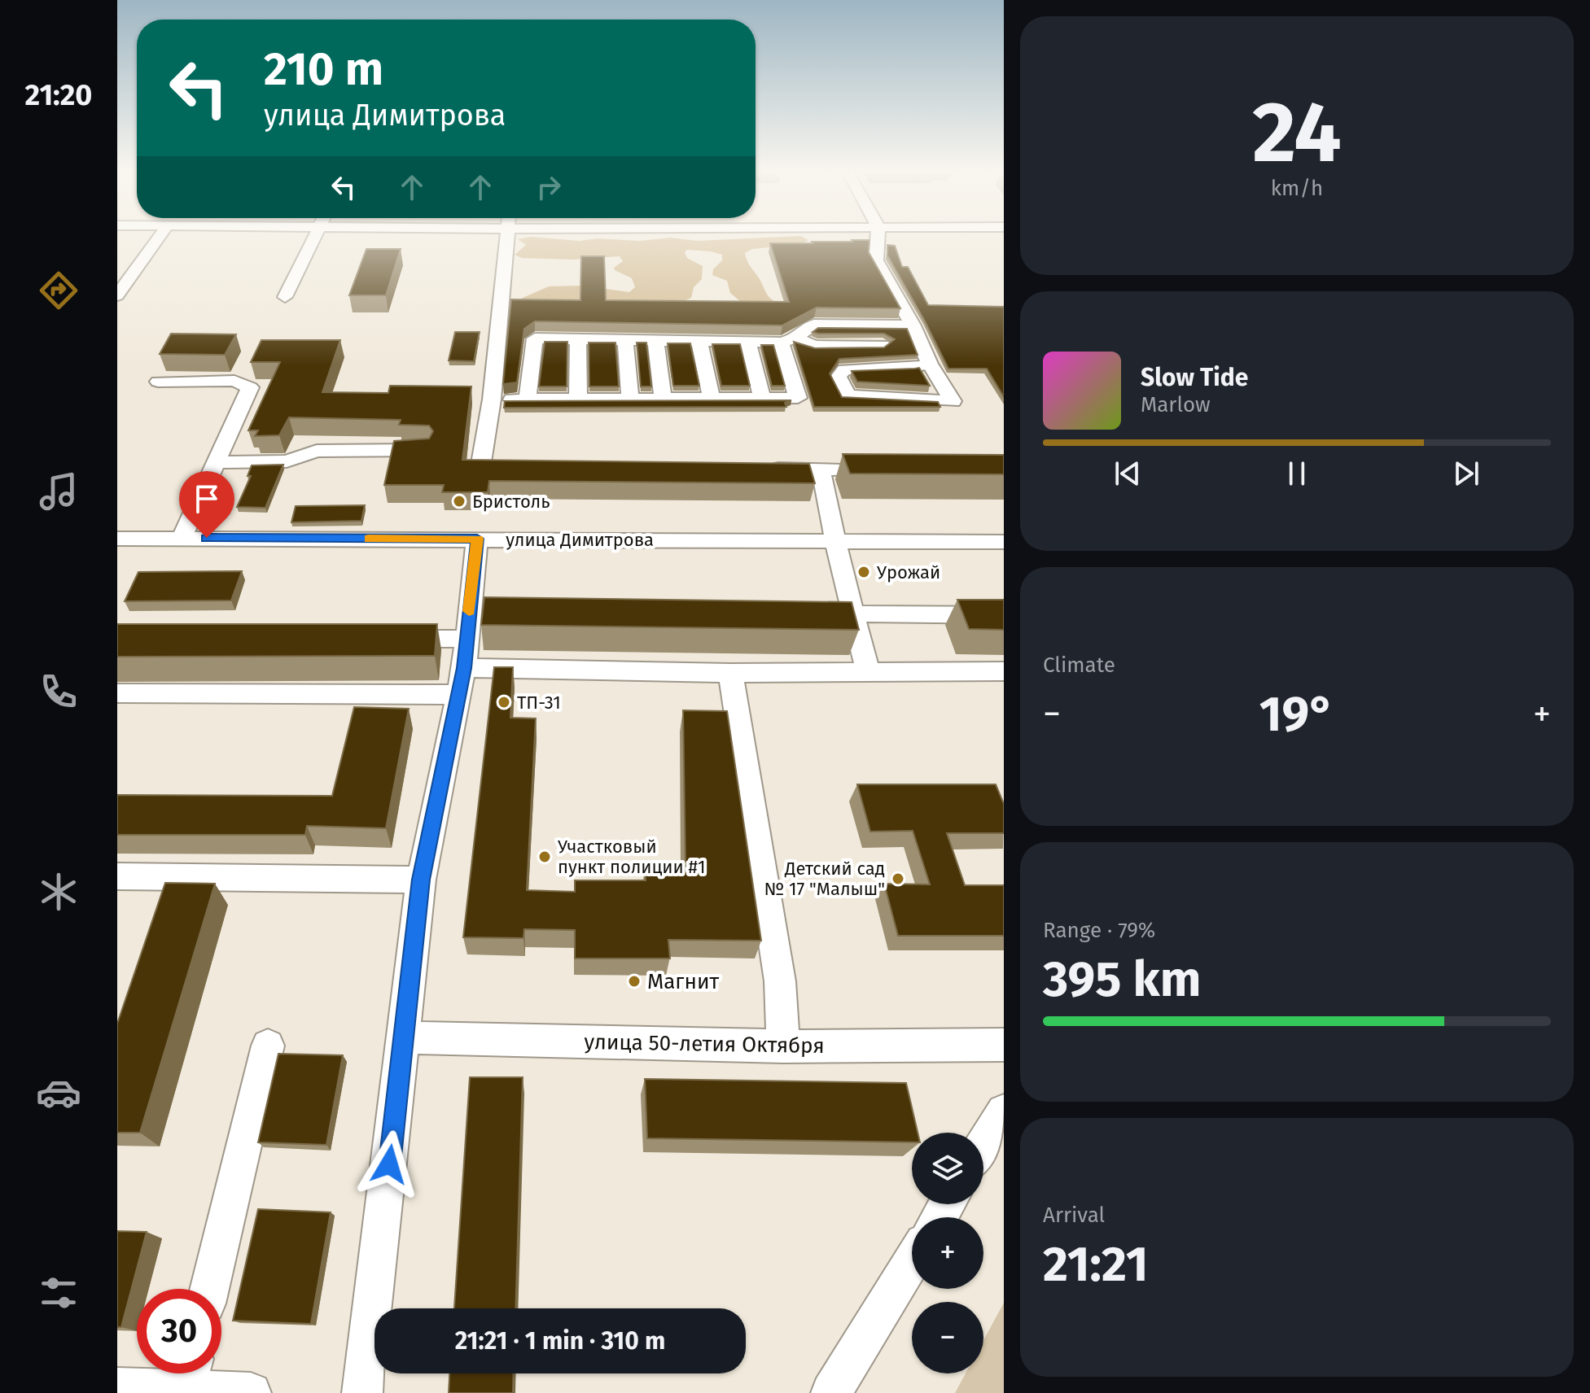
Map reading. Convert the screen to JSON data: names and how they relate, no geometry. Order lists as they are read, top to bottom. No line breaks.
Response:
{"streets":{"street":["улица Димитрова","улица 50-летия Октября"]},"places":["Бристоль","Урожай","ТП-31","Участковый пункт полиции #1","Детский сад № 17 \"Малыш\"","Магнит"],"page":{"tabs":"21:20","tile":[["24","km/h"],"Climate",["Range · 79%","395 km"],["Arrival","21:21"]],"turn":["210 m","улица Димитрова"],"song":["Slow Tide","Marlow"],"heat":["−","19°","+"],"map_buttons":["+","−"],"limit":"30","trip":"21:21 · 1 min · 310 m"}}
